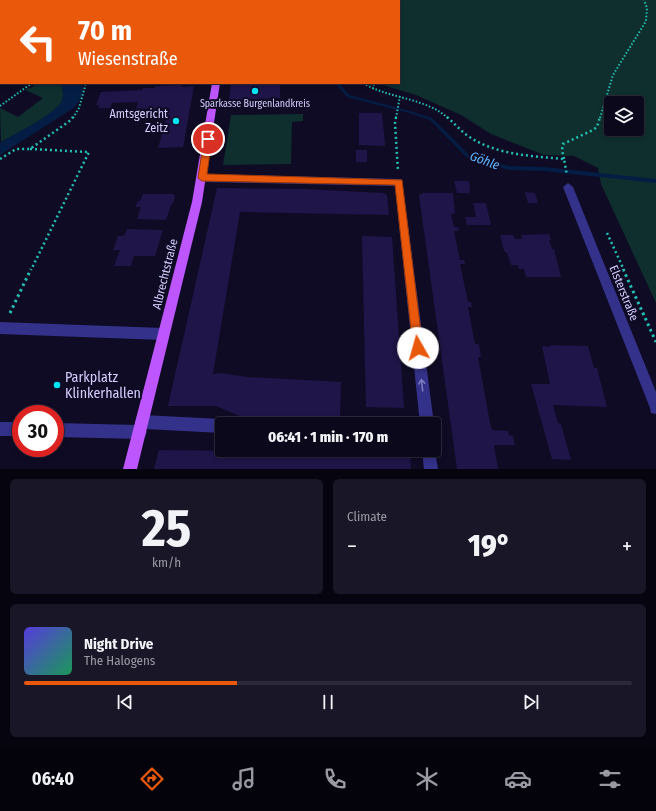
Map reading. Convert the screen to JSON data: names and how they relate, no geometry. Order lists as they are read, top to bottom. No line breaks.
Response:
{"streets":{"main road":["Albrechtstraße"],"street":["Elsterstraße"]},"water":["Göhle"],"places":["Sparkasse Burgenlandkreis","Amtsgericht Zeitz","Parkplatz Klinkerhallen"],"page":{"turn":["70 m","Wiesenstraße"],"limit":"30","trip":"06:41 · 1 min · 170 m","tile":[["25","km/h"],"Climate"],"heat":["−","19°","+"],"song":["Night Drive","The Halogens"],"tabs":"06:40"}}
